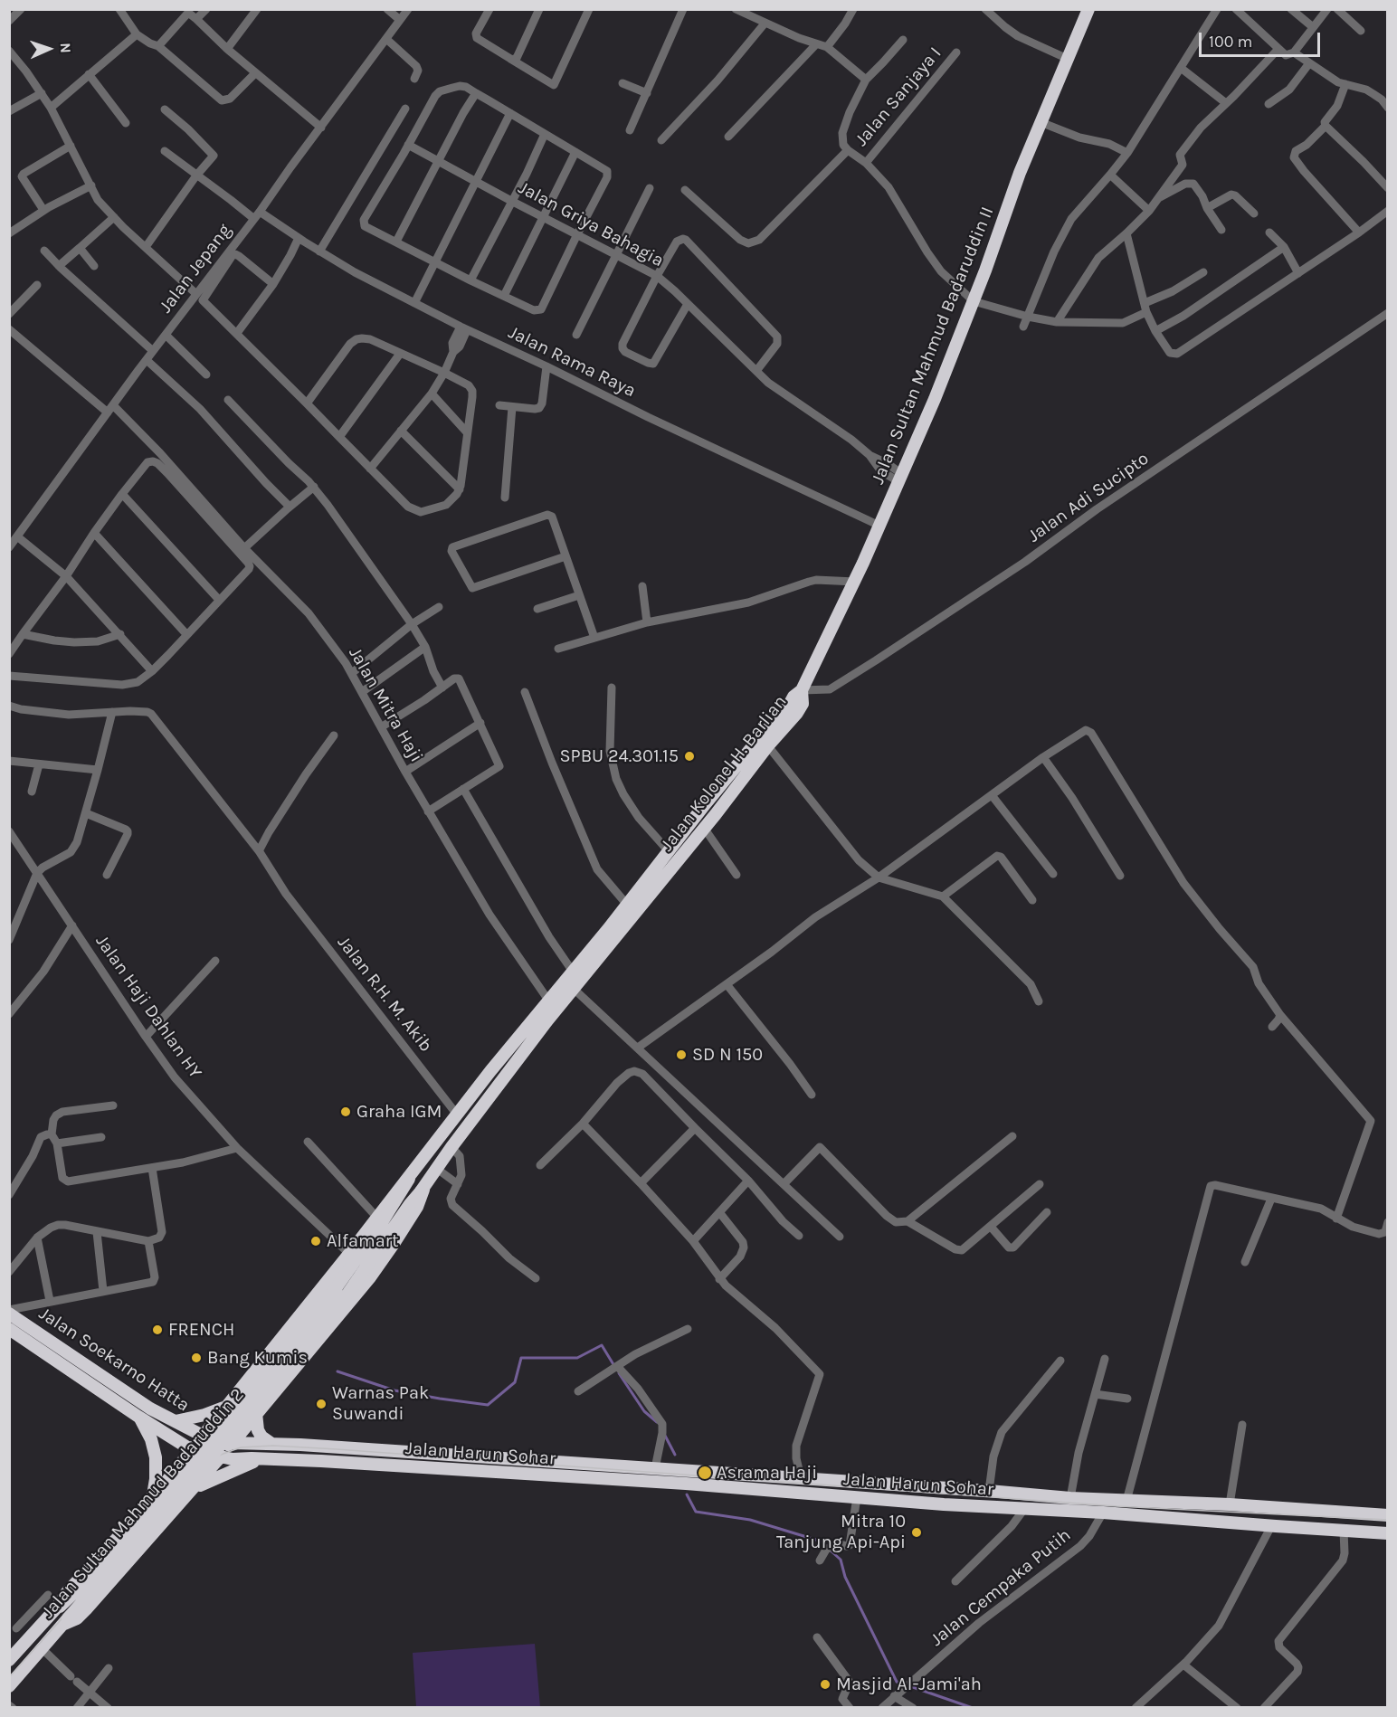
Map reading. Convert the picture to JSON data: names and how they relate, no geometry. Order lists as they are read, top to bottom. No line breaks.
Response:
{"streets":{"highway":["Jalan Sultan Mahmud Badaruddin II","Jalan Kolonel H. Barlian","Jalan Soekarno Hatta","Jalan Harun Sohar","Jalan Sultan Mahmud Badaruddin 2"],"street":["Jalan Sanjaya I","Jalan Griya Bahagia","Jalan Jepang","Jalan Rama Raya","Jalan Adi Sucipto","Jalan Mitra Haji","Jalan R.H. M. Akib","Jalan Haji Dahlan HY","Jalan Cempaka Putih"]},"crossings":[["Jalan Griya Bahagia","Jalan Sultan Mahmud Badaruddin II"],["Jalan Jepang","Jalan Rama Raya"],["Jalan Jepang","Jalan Mitra Haji"],["Jalan Sultan Mahmud Badaruddin II","Jalan Rama Raya"],["Jalan Sultan Mahmud Badaruddin II","Jalan Adi Sucipto"],["Jalan Sultan Mahmud Badaruddin II","Jalan Kolonel H. Barlian"],["Jalan Adi Sucipto","Jalan Kolonel H. Barlian"],["Jalan Mitra Haji","Jalan Kolonel H. Barlian"],["Jalan Kolonel H. Barlian","Jalan R.H. M. Akib"],["Jalan Kolonel H. Barlian","Jalan Sultan Mahmud Badaruddin 2"],["Jalan Soekarno Hatta","Jalan Harun Sohar"],["Jalan Harun Sohar","Jalan Cempaka Putih"]],"places":["SPBU 24.301.15","SD N 150","Graha IGM","Alfamart","FRENCH","Bang Kumis","Warnas Pak Suwandi","Asrama Haji","Mitra 10 Tanjung Api-Api","Masjid Al-Jami'ah"],"scale_bar":"100 m","north":"right"}
